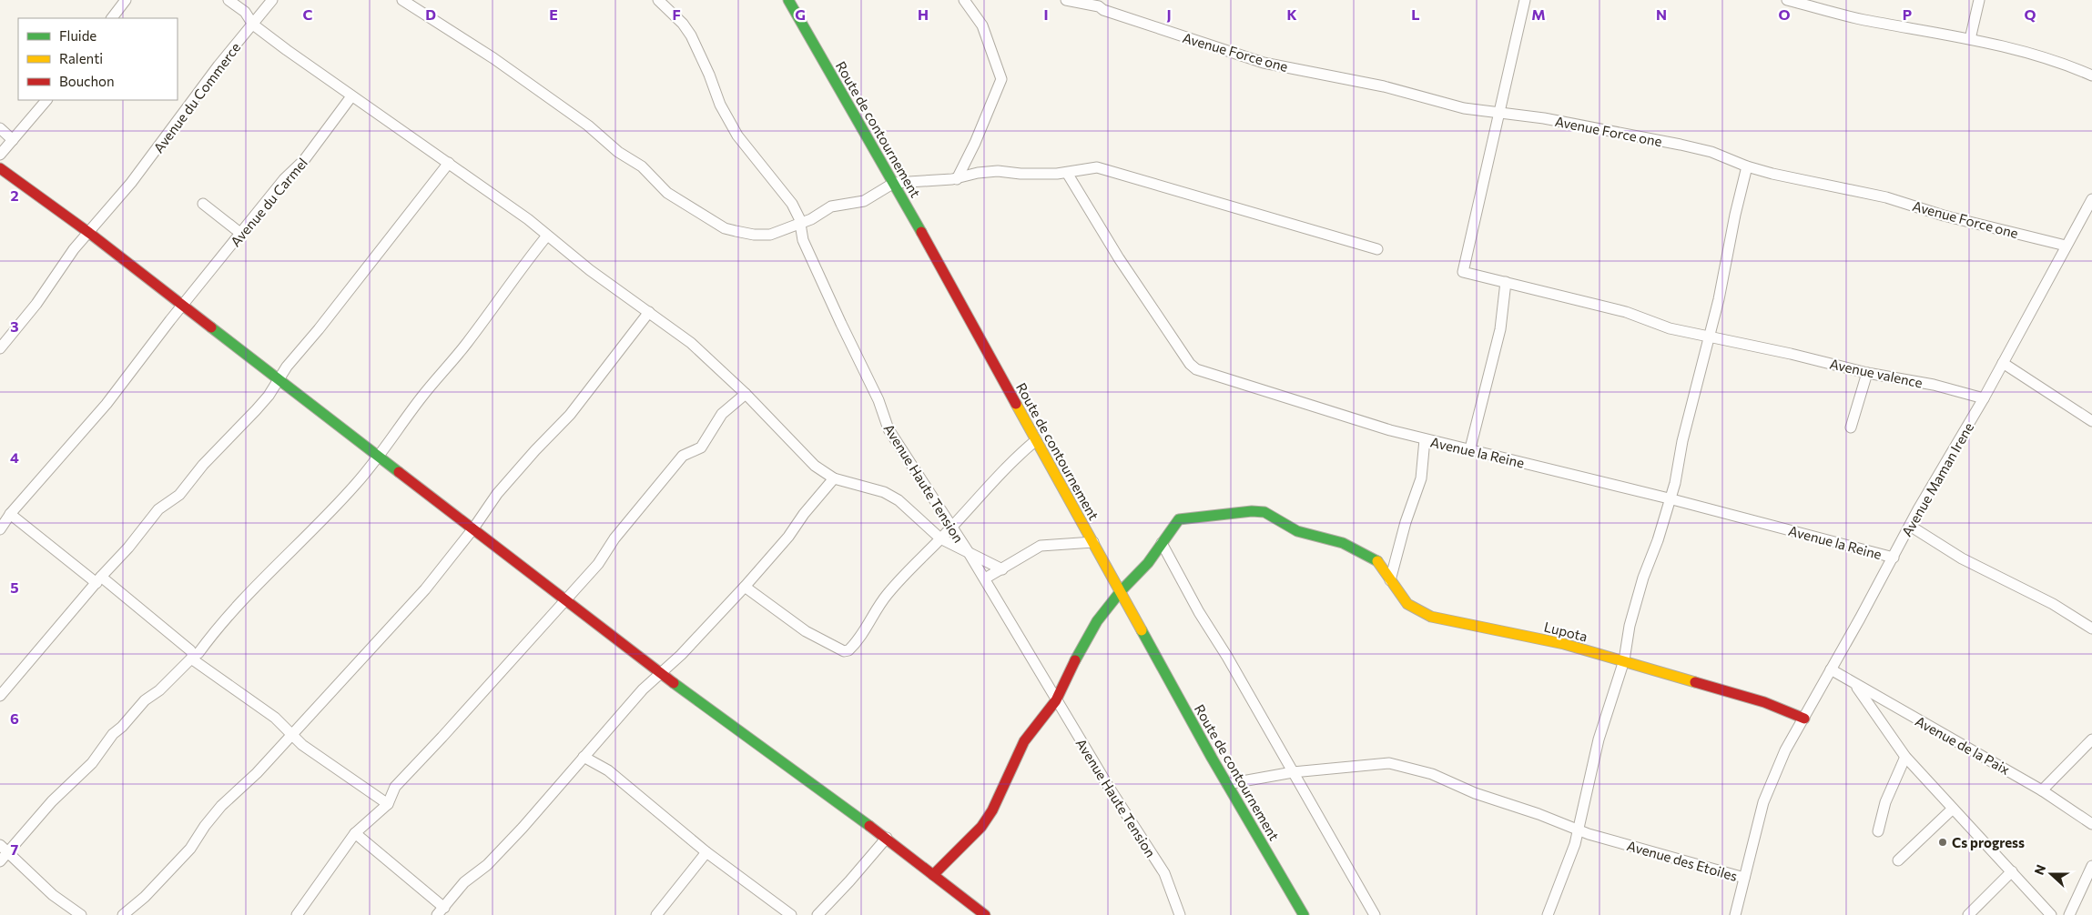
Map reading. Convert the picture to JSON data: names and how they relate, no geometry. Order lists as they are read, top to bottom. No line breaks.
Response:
{"streets":{"street":["Avenue Force one","Avenue du Commerce","Route de contournement","Avenue du Carmel","Avenue valence","Avenue la Reine","Avenue Maman Irene","Avenue Haute Tension","Lupota","Avenue de la Paix","Avenue des Etoiles"]},"crossings":[["Avenue Force one","Avenue valence"],["Avenue Force one","Avenue Maman Irene"],["Route de contournement","Lupota"],["Route de contournement","Avenue des Etoiles"],["Avenue valence","Avenue Maman Irene"],["Avenue la Reine","Avenue Maman Irene"],["Avenue Maman Irene","Lupota"],["Avenue Maman Irene","Avenue de la Paix"],["Avenue Maman Irene","Avenue des Etoiles"],["Avenue Haute Tension","Lupota"]],"places":["Cs progress"],"legend":["Fluide","Ralenti","Bouchon"],"north":"left","grid":{"columns":["C","D","E","F","G","H","I","J","K","L","M","N","O","P","Q"],"rows":["2","3","4","5","6","7"]}}
